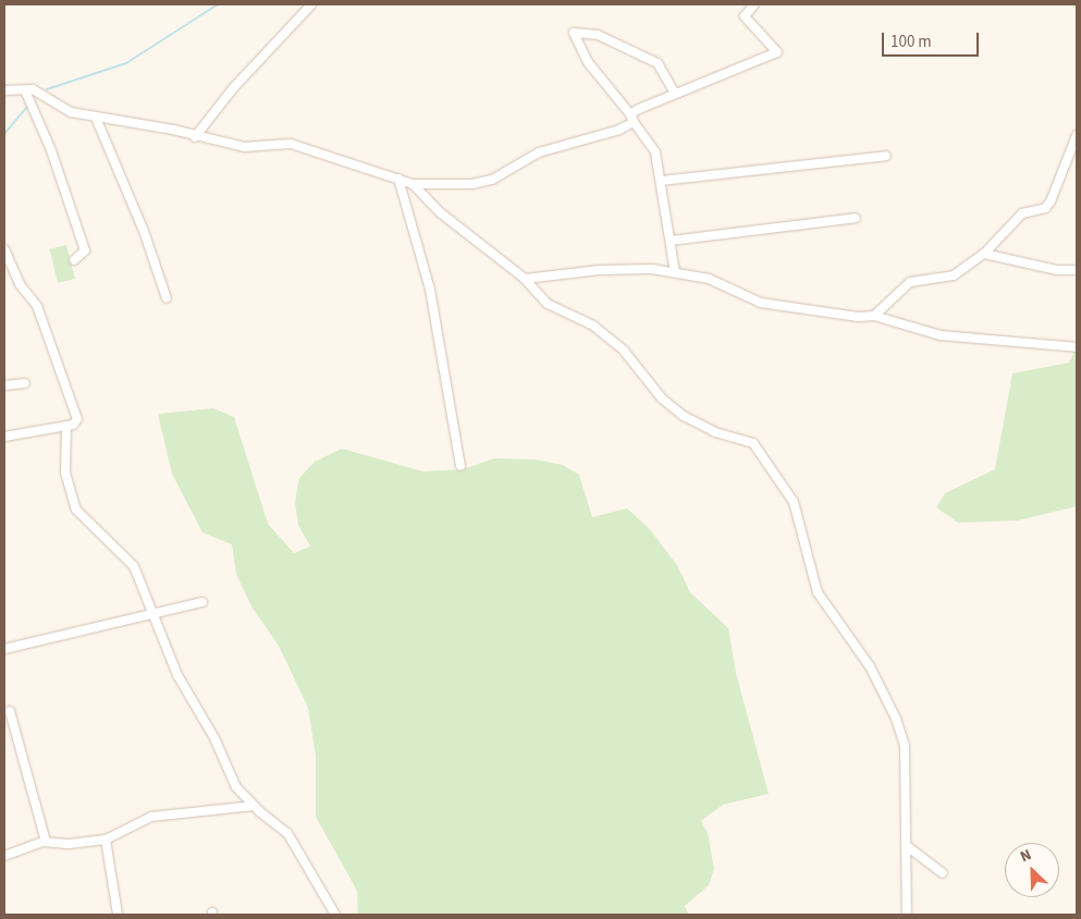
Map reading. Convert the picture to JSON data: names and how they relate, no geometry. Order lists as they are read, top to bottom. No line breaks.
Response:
{"scale_bar":"100 m","north":"top left"}
